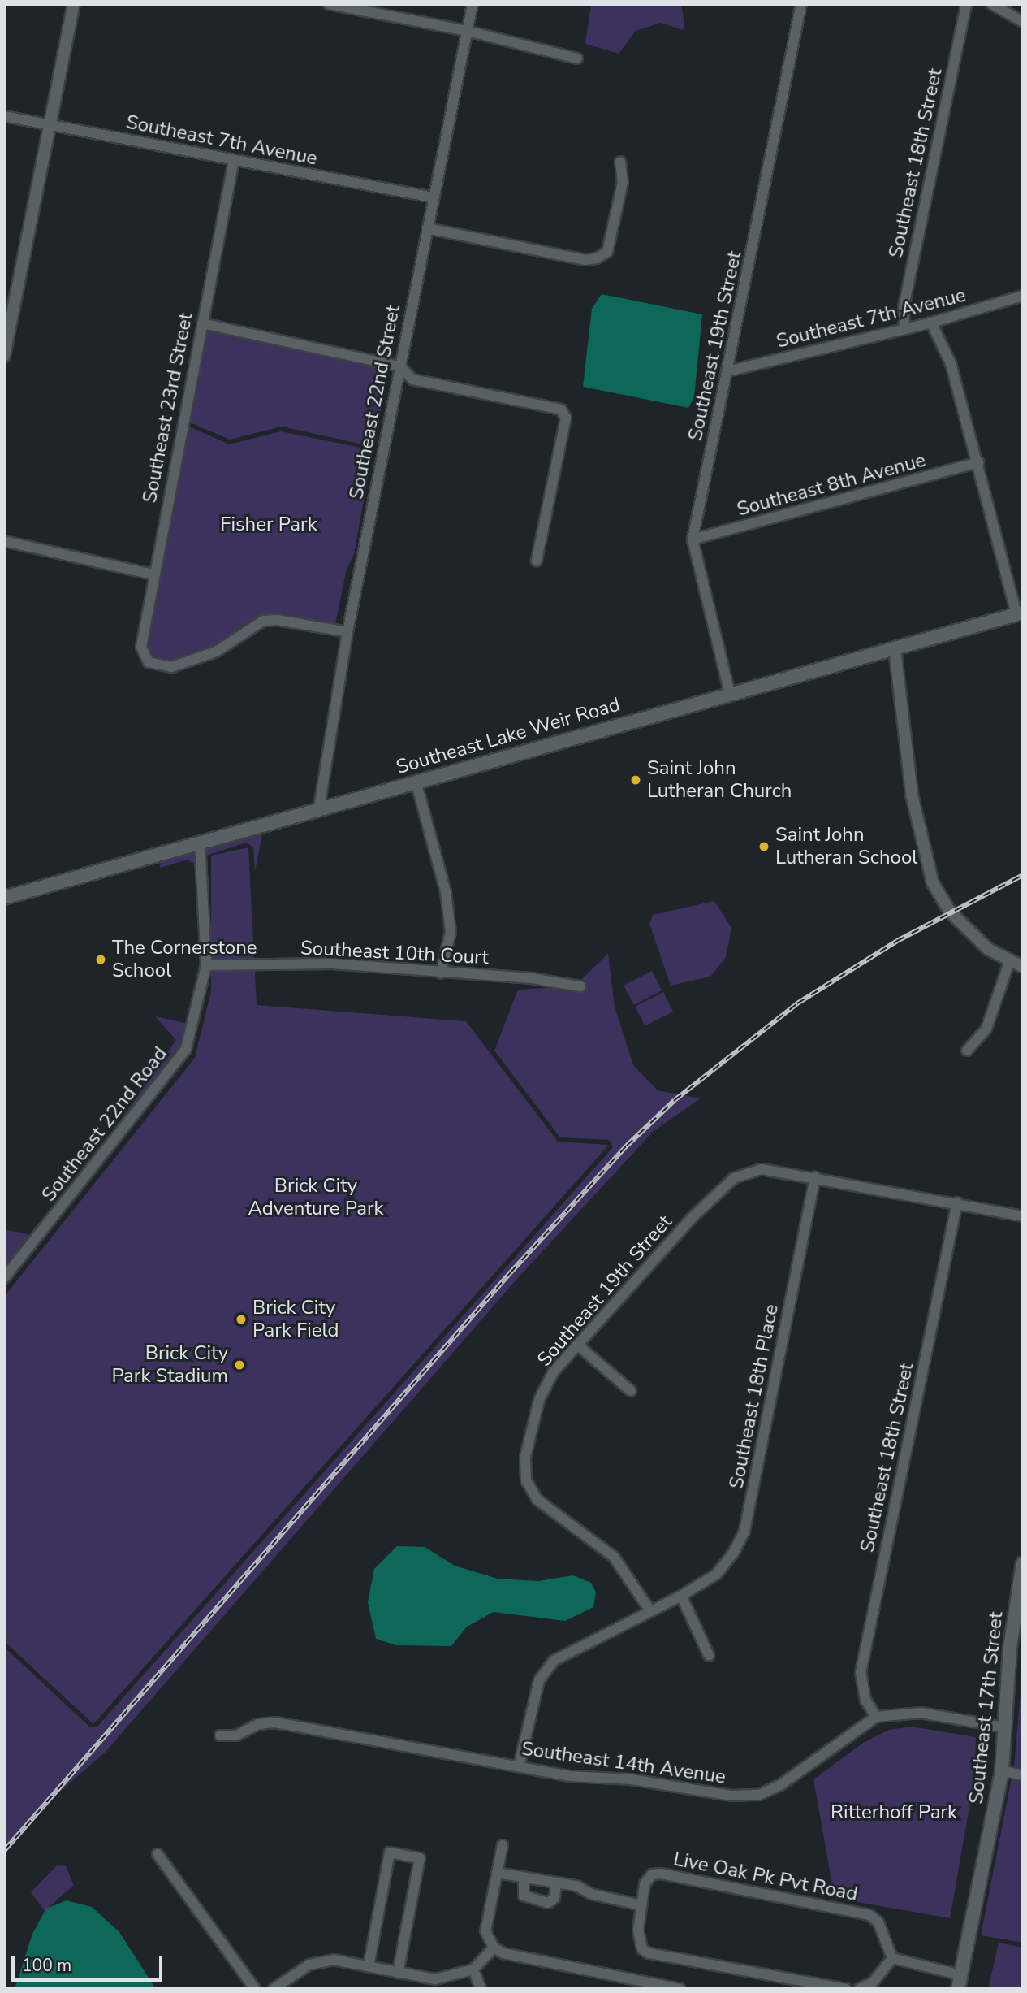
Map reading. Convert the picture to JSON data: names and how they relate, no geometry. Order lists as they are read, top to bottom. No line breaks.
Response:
{"streets":{"main road":["Southeast Lake Weir Road","Southeast 17th Street"],"street":["Southeast 7th Avenue","Southeast 18th Street","Southeast 19th Street","Southeast 22nd Street","Southeast 23rd Street","Southeast 8th Avenue","Southeast 10th Court","Southeast 22nd Road","Southeast 18th Place","Southeast 14th Avenue","Live Oak Pk Pvt Road"]},"crossings":[["Southeast 7th Avenue","Southeast 18th Street"],["Southeast 7th Avenue","Southeast 19th Street"],["Southeast 7th Avenue","Southeast 22nd Street"],["Southeast 7th Avenue","Southeast 23rd Street"],["Southeast 18th Street","Southeast 19th Street"],["Southeast 18th Street","Southeast 14th Avenue"],["Southeast 19th Street","Southeast 8th Avenue"],["Southeast 19th Street","Southeast Lake Weir Road"],["Southeast 19th Street","Southeast 18th Place"],["Southeast 22nd Street","Southeast 23rd Street"],["Southeast 22nd Street","Southeast Lake Weir Road"],["Southeast Lake Weir Road","Southeast 22nd Road"],["Southeast 10th Court","Southeast 22nd Road"],["Southeast 18th Place","Southeast 14th Avenue"]],"parks":["Fisher Park","Brick City Adventure Park","Ritterhoff Park"],"places":["Saint John Lutheran Church","Saint John Lutheran School","The Cornerstone School","Brick City Park Field","Brick City Park Stadium"],"scale_bar":"100 m"}
